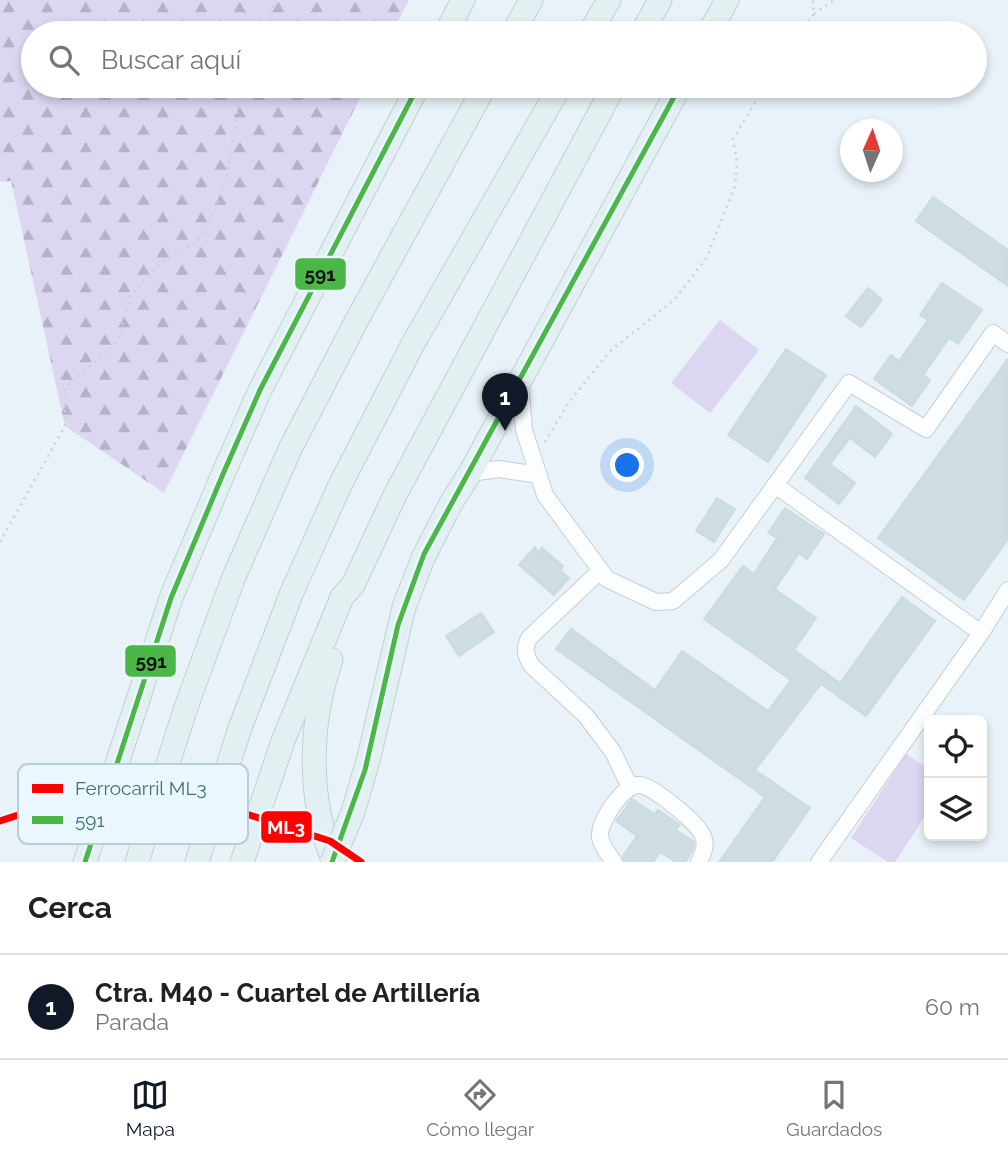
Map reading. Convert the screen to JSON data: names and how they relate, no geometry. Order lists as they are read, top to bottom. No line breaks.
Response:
{"lines":["transit line 591","rail line ML3"],"legend":["Ferrocarril ML3","591"],"north":"top","page":{"search":"Buscar aquí","pins":"1","heading":"Cerca","list":[{"mark":"1","name":"Ctra. M40 - Cuartel de Artillería","note":"Parada","value":"60 m"}],"nav":["Mapa","Cómo llegar","Guardados"]}}
